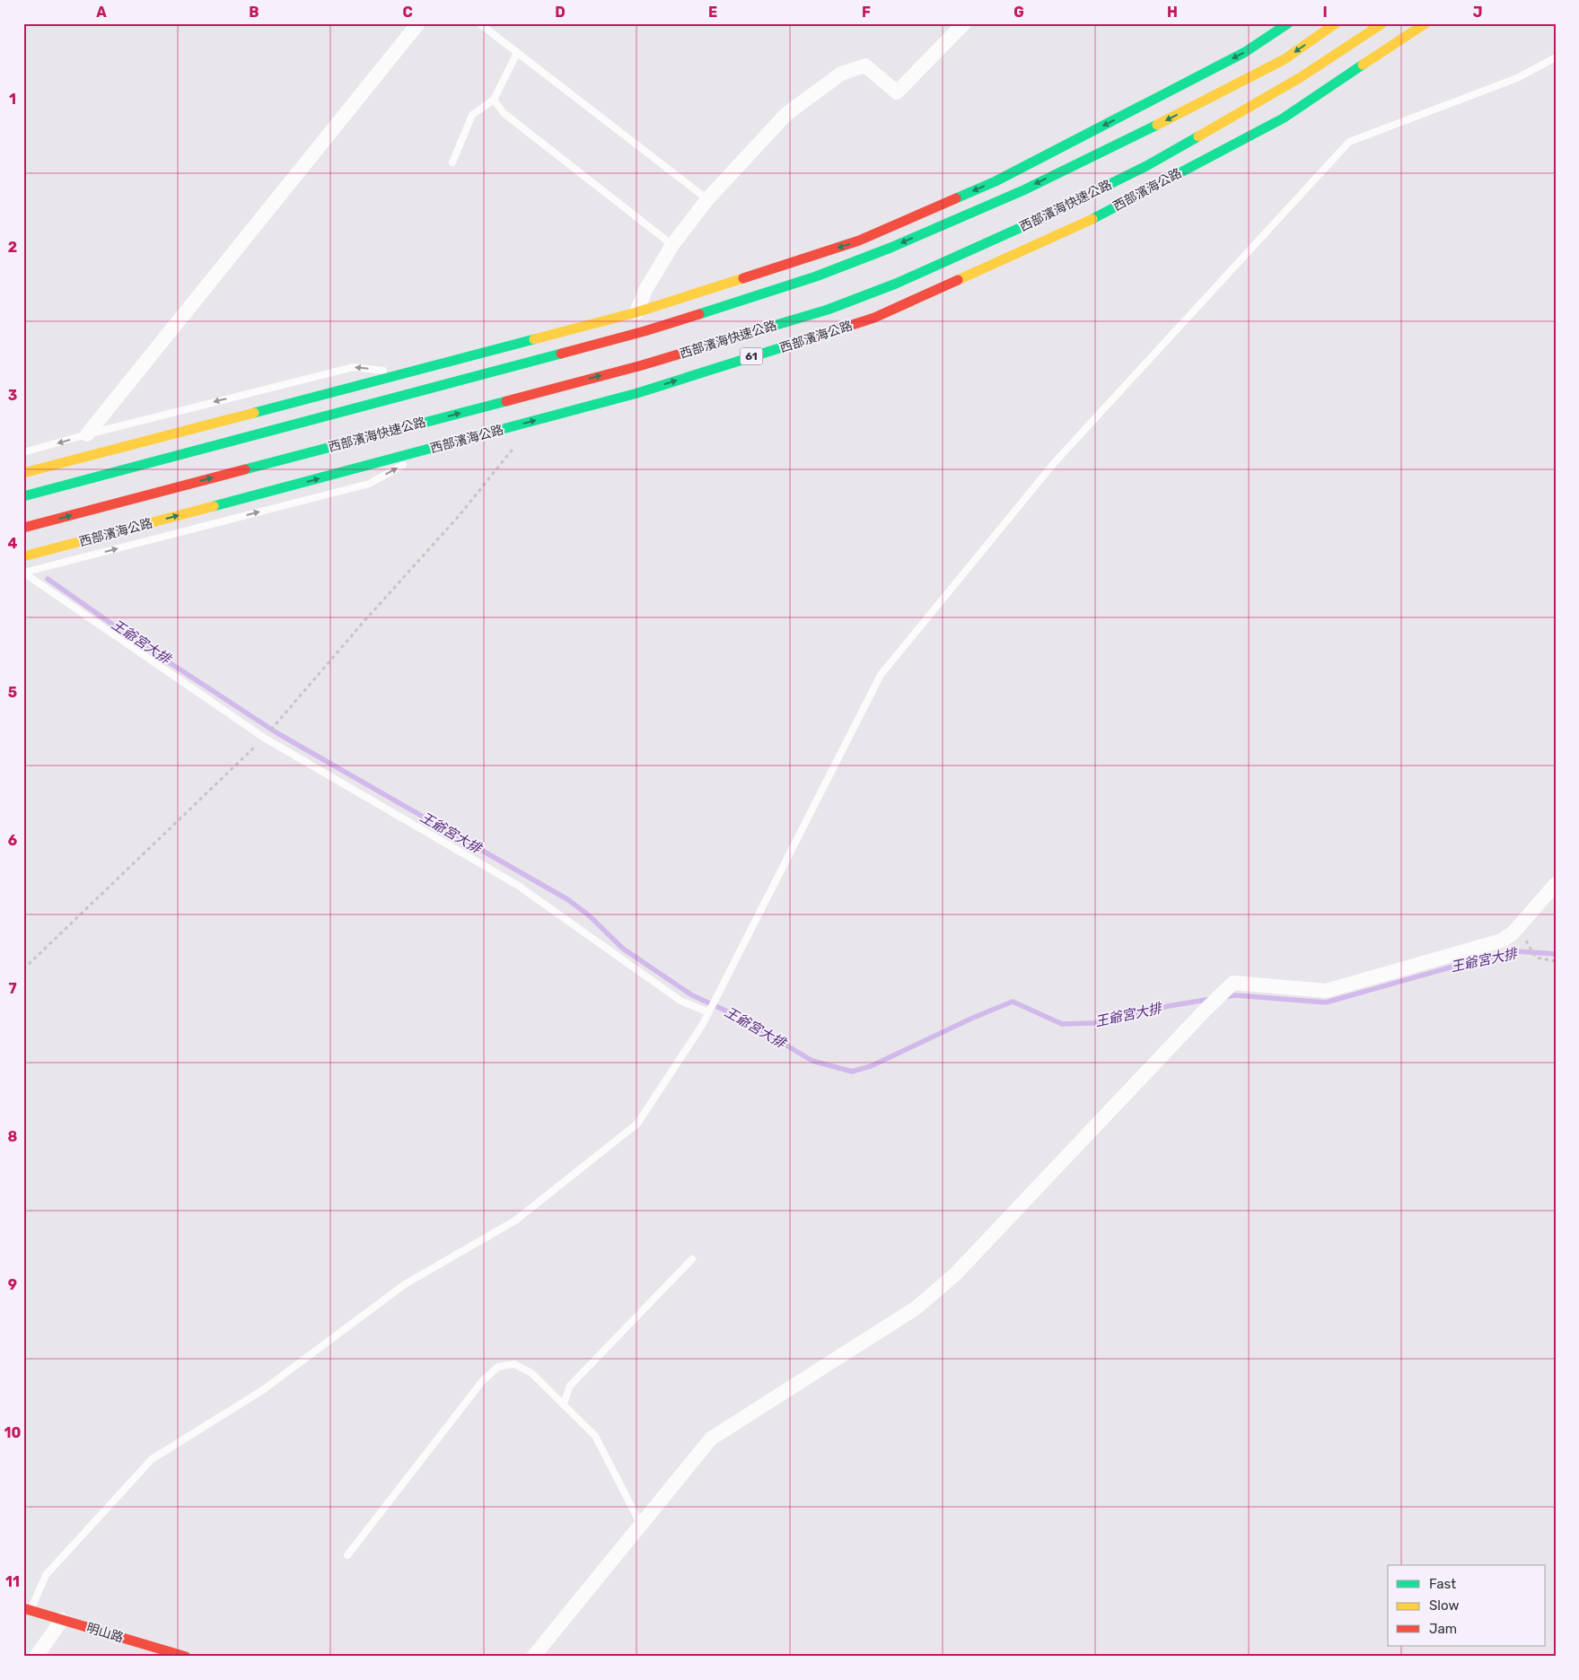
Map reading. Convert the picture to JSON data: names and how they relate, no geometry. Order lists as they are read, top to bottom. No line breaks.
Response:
{"streets":{"main road":["西部濱海公路","西部濱海快速公路","61","明山路"]},"water":["王爺宮大排"],"legend":["Fast","Slow","Jam"],"grid":{"columns":["A","B","C","D","E","F","G","H","I","J"],"rows":["1","2","3","4","5","6","7","8","9","10","11"]}}
